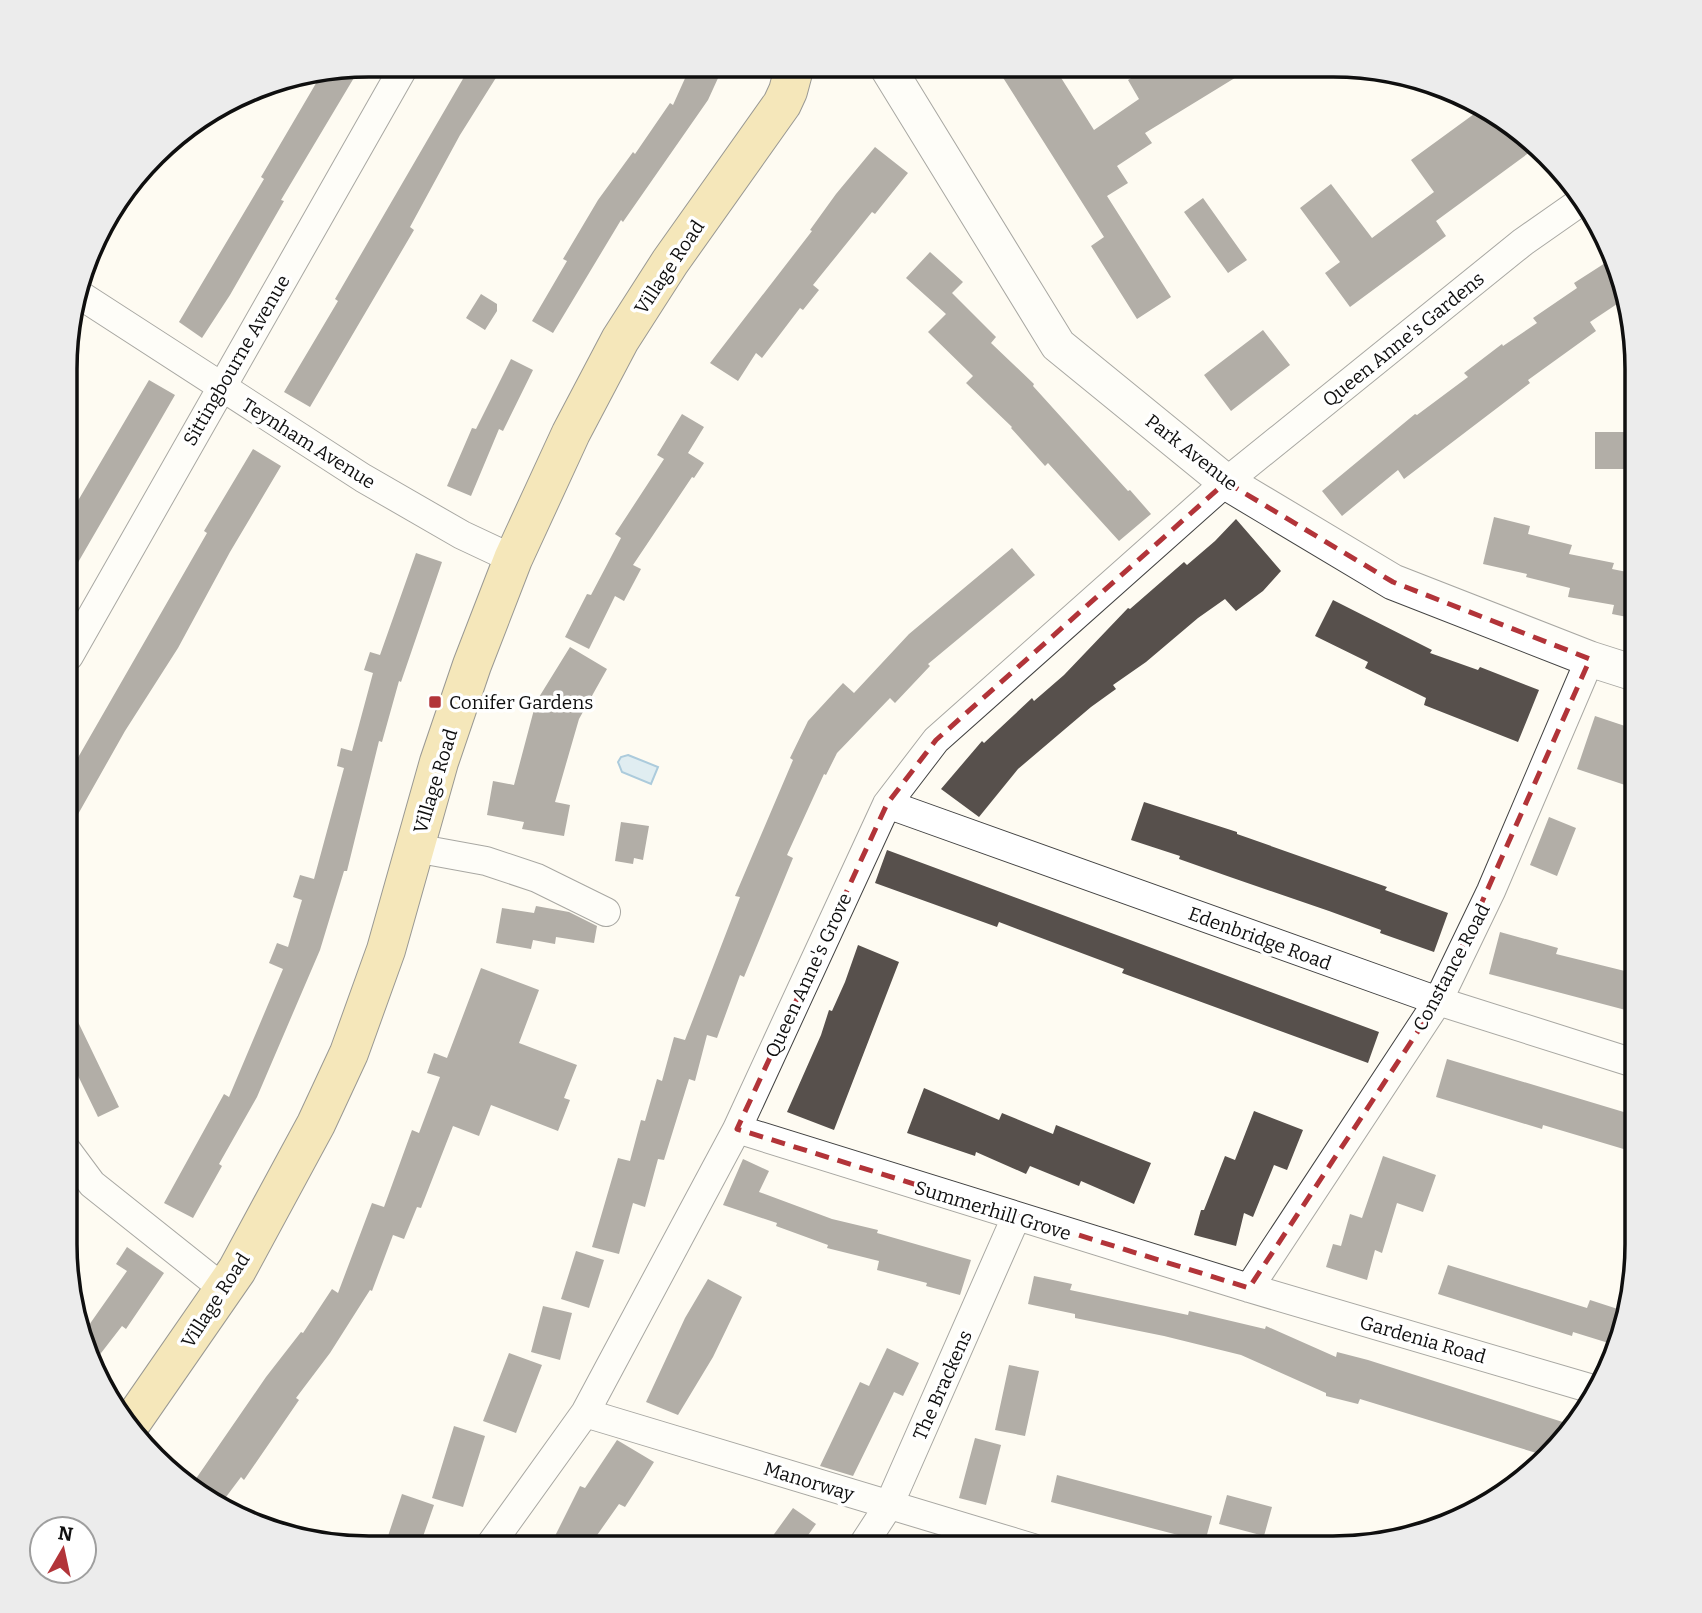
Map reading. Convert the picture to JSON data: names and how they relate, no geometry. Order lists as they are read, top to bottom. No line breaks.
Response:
{"streets":{"main road":["Village Road"],"street":["Queen Anne's Gardens","Sittingbourne Avenue","Teynham Avenue","Park Avenue","Edenbridge Road","Constance Road","Queen Anne's Grove","Summerhill Grove","Gardenia Road","The Brackens","Manorway"]},"crossings":[["Village Road","Teynham Avenue"],["Queen Anne's Gardens","Park Avenue"],["Queen Anne's Gardens","Queen Anne's Grove"],["Sittingbourne Avenue","Teynham Avenue"],["Park Avenue","Constance Road"],["Park Avenue","Queen Anne's Grove"],["Edenbridge Road","Constance Road"],["Edenbridge Road","Queen Anne's Grove"],["Constance Road","Summerhill Grove"],["Constance Road","Gardenia Road"],["Queen Anne's Grove","Summerhill Grove"],["Queen Anne's Grove","Manorway"],["Summerhill Grove","Gardenia Road"],["Summerhill Grove","The Brackens"],["The Brackens","Manorway"]],"places":{"transit":["Conifer Gardens"]},"north":"top"}
